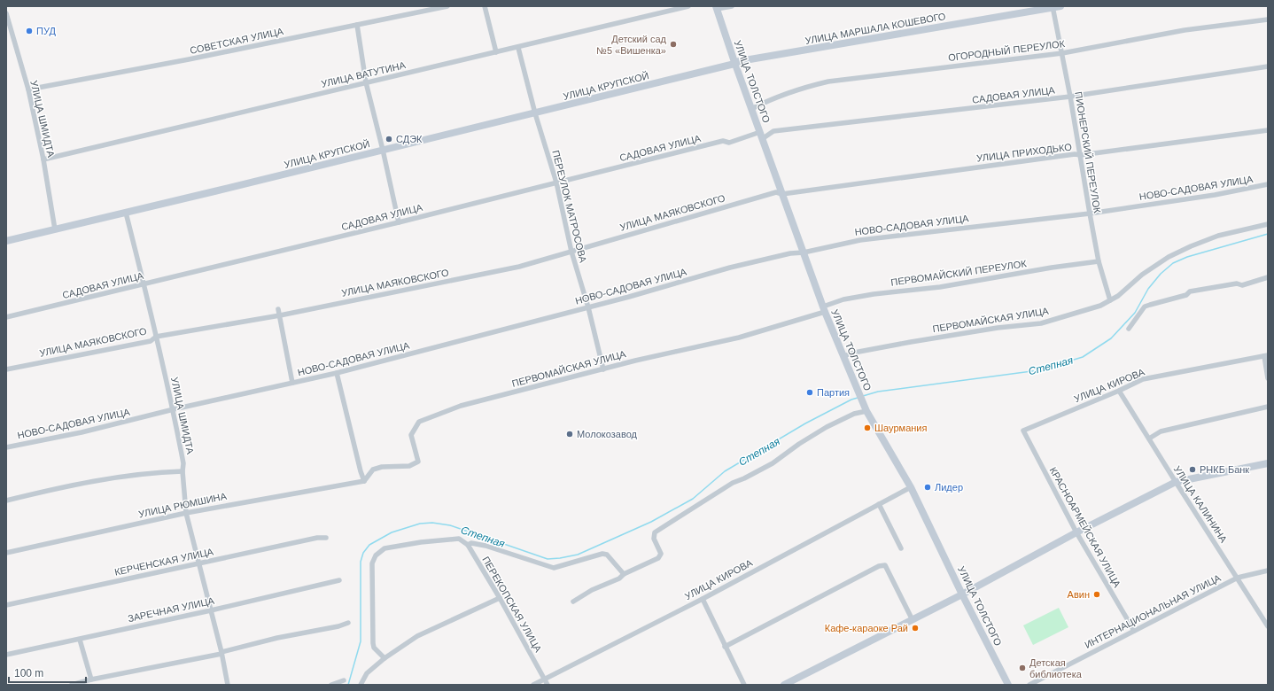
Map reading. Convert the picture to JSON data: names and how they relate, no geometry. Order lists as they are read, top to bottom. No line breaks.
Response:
{"streets":{"main road":["УЛИЦА МАРШАЛА КОШЕВОГО","УЛИЦА ТОЛСТОГО","УЛИЦА КРУПСКОЙ"],"street":["СОВЕТСКАЯ УЛИЦА","ОГОРОДНЫЙ ПЕРЕУЛОК","УЛИЦА ВАТУТИНА","САДОВАЯ УЛИЦА","УЛИЦА ШМИДТА","УЛИЦА ПРИХОДЬКО","ПИОНЕРСКИЙ ПЕРЕУЛОК","НОВО-САДОВАЯ УЛИЦА","ПЕРЕУЛОК МАТРОСОВА","УЛИЦА МАЯКОВСКОГО","ПЕРВОМАЙСКИЙ ПЕРЕУЛОК","ПЕРВОМАЙСКАЯ УЛИЦА","УЛИЦА КИРОВА","УЛИЦА КАЛИНИНА","УЛИЦА РЮМШИНА","КРАСНОАРМЕЙСКАЯ УЛИЦА","КЕРЧЕНСКАЯ УЛИЦА","ПЕРЕКОПСКАЯ УЛИЦА","ЗАРЕЧНАЯ УЛИЦА","ИНТЕРНАЦИОНАЛЬНАЯ УЛИЦА"]},"crossings":[["УЛИЦА МАРШАЛА КОШЕВОГО","УЛИЦА ТОЛСТОГО"],["УЛИЦА МАРШАЛА КОШЕВОГО","УЛИЦА КРУПСКОЙ"],["УЛИЦА МАРШАЛА КОШЕВОГО","ПИОНЕРСКИЙ ПЕРЕУЛОК"],["СОВЕТСКАЯ УЛИЦА","УЛИЦА ШМИДТА"],["ОГОРОДНЫЙ ПЕРЕУЛОК","УЛИЦА ТОЛСТОГО"],["ОГОРОДНЫЙ ПЕРЕУЛОК","ПИОНЕРСКИЙ ПЕРЕУЛОК"],["УЛИЦА ВАТУТИНА","УЛИЦА ШМИДТА"],["УЛИЦА ВАТУТИНА","ПЕРЕУЛОК МАТРОСОВА"],["УЛИЦА ТОЛСТОГО","УЛИЦА КРУПСКОЙ"],["УЛИЦА ТОЛСТОГО","САДОВАЯ УЛИЦА"],["УЛИЦА ТОЛСТОГО","УЛИЦА ПРИХОДЬКО"],["УЛИЦА ТОЛСТОГО","НОВО-САДОВАЯ УЛИЦА"],["УЛИЦА ТОЛСТОГО","УЛИЦА МАЯКОВСКОГО"],["УЛИЦА ТОЛСТОГО","ПЕРВОМАЙСКИЙ ПЕРЕУЛОК"],["УЛИЦА ТОЛСТОГО","ПЕРВОМАЙСКАЯ УЛИЦА"],["УЛИЦА ТОЛСТОГО","УЛИЦА КИРОВА"],["УЛИЦА КРУПСКОЙ","УЛИЦА ШМИДТА"],["УЛИЦА КРУПСКОЙ","ПЕРЕУЛОК МАТРОСОВА"],["САДОВАЯ УЛИЦА","УЛИЦА ШМИДТА"],["САДОВАЯ УЛИЦА","ПИОНЕРСКИЙ ПЕРЕУЛОК"],["САДОВАЯ УЛИЦА","ПЕРЕУЛОК МАТРОСОВА"],["УЛИЦА ШМИДТА","НОВО-САДОВАЯ УЛИЦА"],["УЛИЦА ШМИДТА","УЛИЦА МАЯКОВСКОГО"],["УЛИЦА ШМИДТА","УЛИЦА РЮМШИНА"],["УЛИЦА ШМИДТА","КЕРЧЕНСКАЯ УЛИЦА"],["УЛИЦА ШМИДТА","ЗАРЕЧНАЯ УЛИЦА"],["УЛИЦА ПРИХОДЬКО","ПИОНЕРСКИЙ ПЕРЕУЛОК"],["УЛИЦА ПРИХОДЬКО","УЛИЦА МАЯКОВСКОГО"],["ПИОНЕРСКИЙ ПЕРЕУЛОК","НОВО-САДОВАЯ УЛИЦА"],["ПИОНЕРСКИЙ ПЕРЕУЛОК","ПЕРВОМАЙСКИЙ ПЕРЕУЛОК"],["ПИОНЕРСКИЙ ПЕРЕУЛОК","ПЕРВОМАЙСКАЯ УЛИЦА"],["НОВО-САДОВАЯ УЛИЦА","ПЕРЕУЛОК МАТРОСОВА"],["ПЕРЕУЛОК МАТРОСОВА","УЛИЦА МАЯКОВСКОГО"],["ПЕРЕУЛОК МАТРОСОВА","ПЕРВОМАЙСКАЯ УЛИЦА"],["ПЕРВОМАЙСКИЙ ПЕРЕУЛОК","ПЕРВОМАЙСКАЯ УЛИЦА"],["ПЕРВОМАЙСКАЯ УЛИЦА","УЛИЦА РЮМШИНА"],["УЛИЦА КИРОВА","УЛИЦА КАЛИНИНА"],["УЛИЦА КИРОВА","КРАСНОАРМЕЙСКАЯ УЛИЦА"],["УЛИЦА КИРОВА","ПЕРЕКОПСКАЯ УЛИЦА"],["УЛИЦА КАЛИНИНА","ИНТЕРНАЦИОНАЛЬНАЯ УЛИЦА"],["КРАСНОАРМЕЙСКАЯ УЛИЦА","ИНТЕРНАЦИОНАЛЬНАЯ УЛИЦА"]],"water":["Степная"],"places":["ПУД","Детский сад №5 «Вишенка»","СДЭК","Партия","Шаурмания","Молокозавод","РНКБ Банк","Лидер","Авин","Кафе-караоке Рай","Детская библиотека"],"scale_bar":"100 m"}
